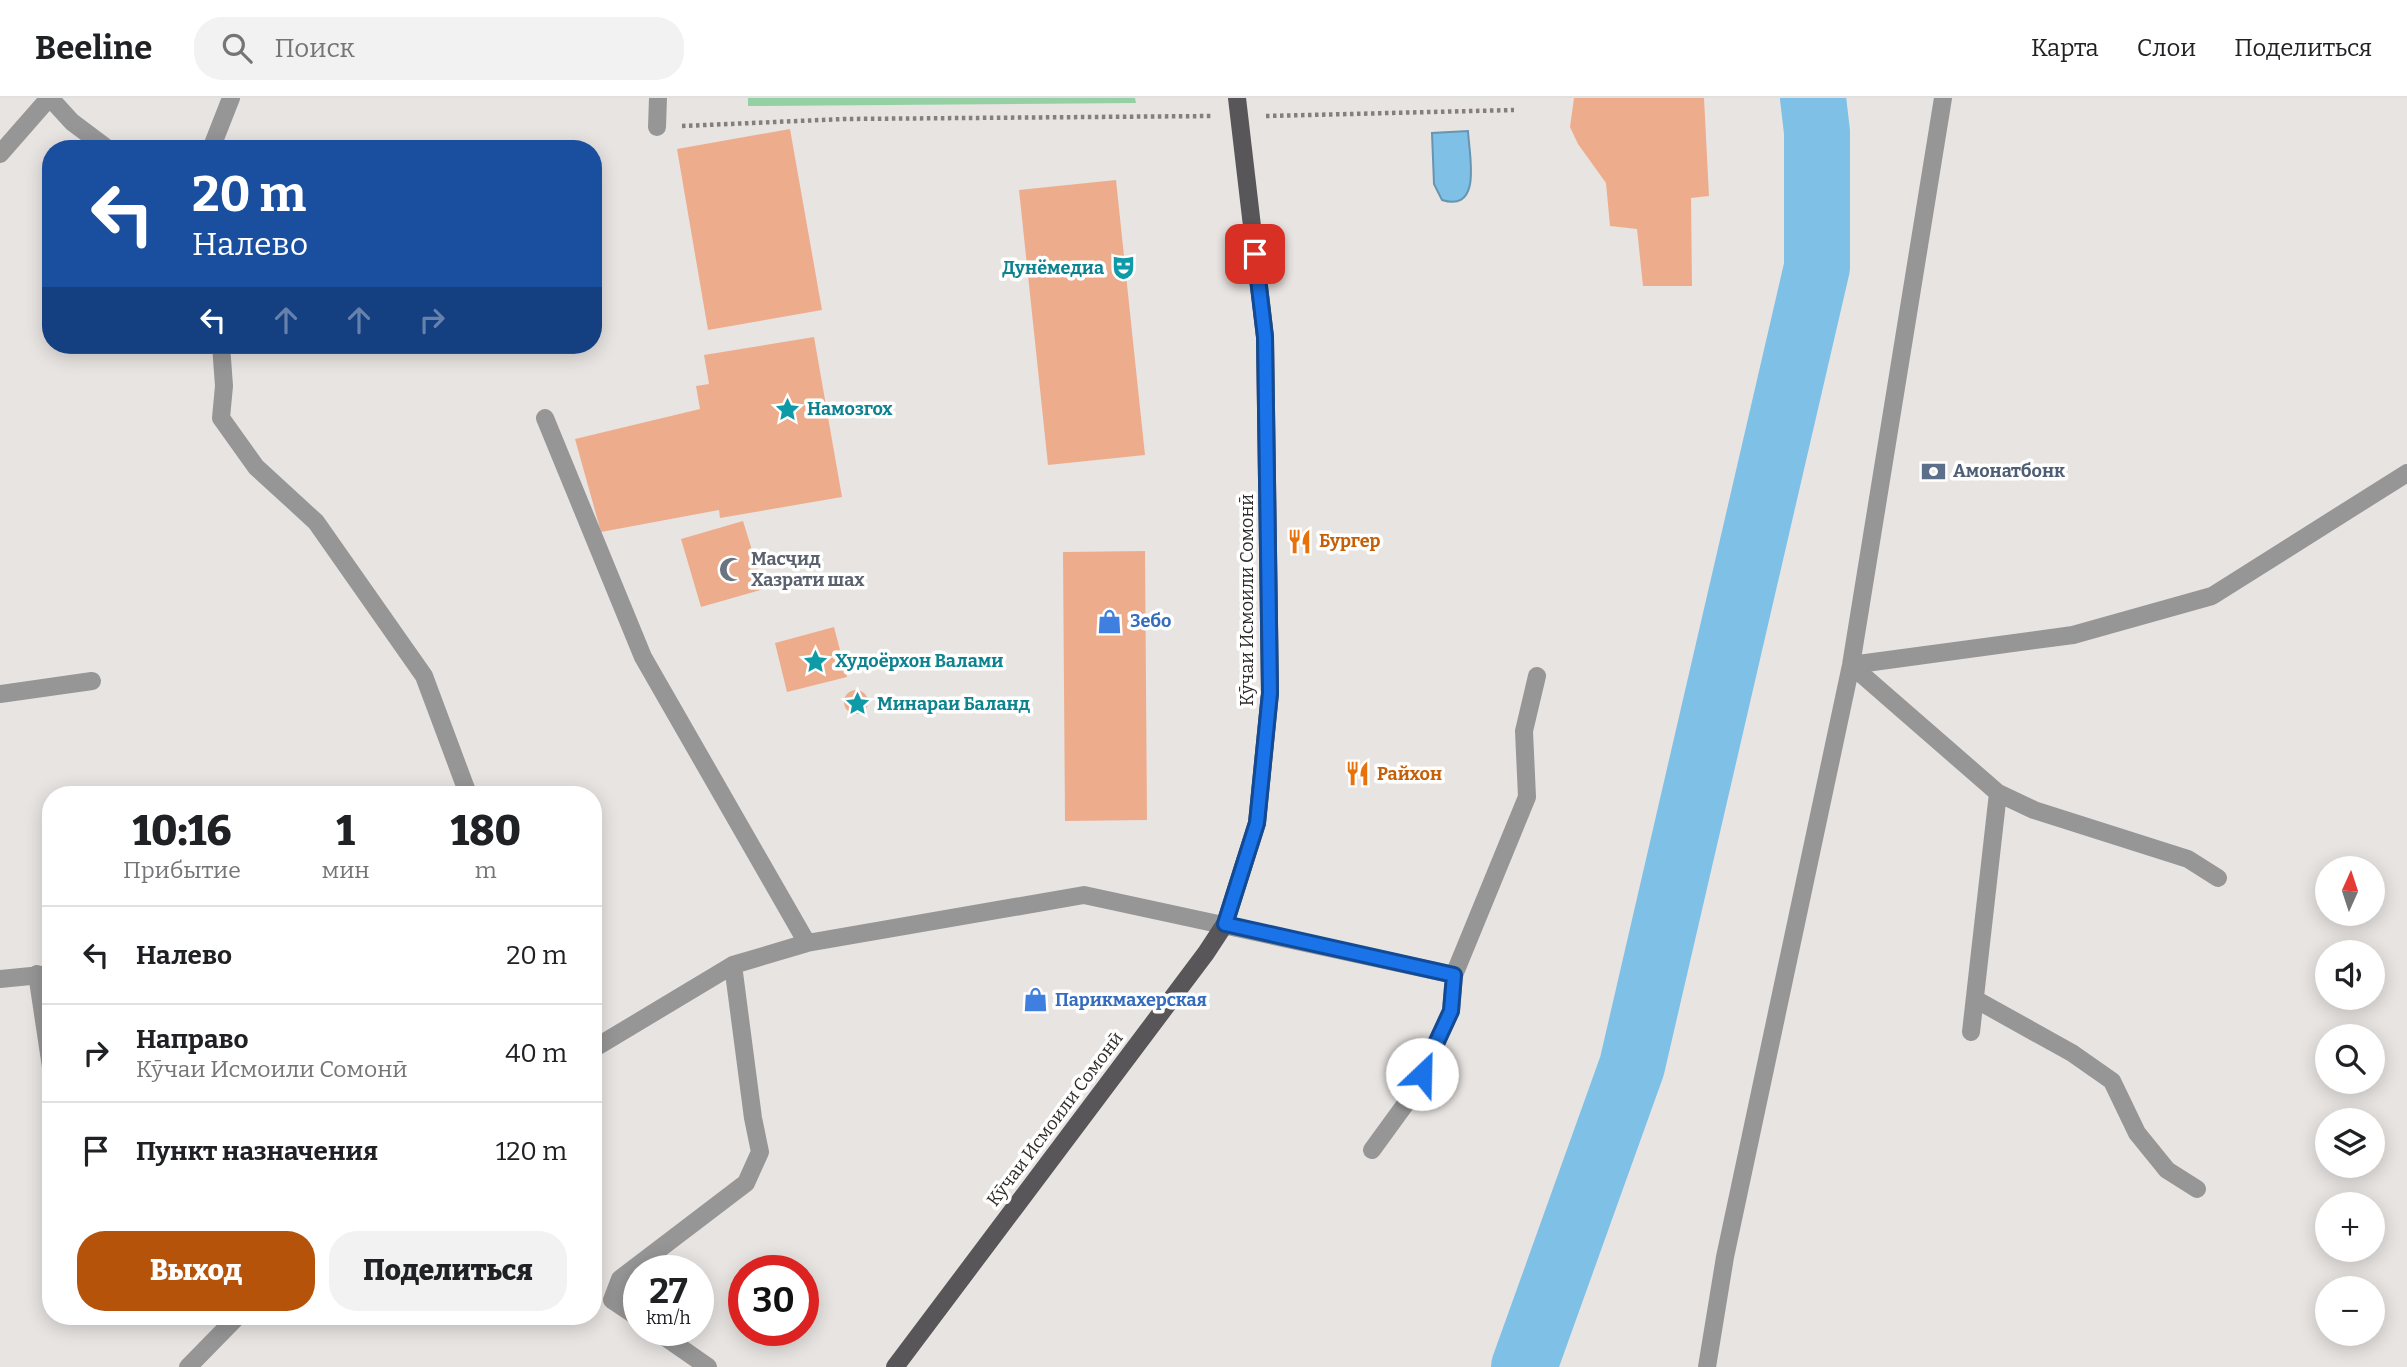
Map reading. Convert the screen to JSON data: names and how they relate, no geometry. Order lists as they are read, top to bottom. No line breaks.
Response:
{"streets":{"main road":["Кӯчаи Исмоили Сомонӣ"]},"places":{"theatre":["Дунёмедиа"],"place":["Намозгох","Худоёрхон Валами","Минараи Баланд"],"bank":["Амонатбонк"],"restaurant":["Бургер","Райхон"],"mosque":["Масҷид Хазрати шах"],"shop":["Зебо","Парикмахерская"]},"north":"top","page":{"header":"Beeline","search":"Поиск","nav":["Карта","Слои","Поделиться"],"turn":["20 m","Налево"],"eta":["10:16","Прибытие","1","мин","180","m"],"map_buttons":["+","−"],"list":[{"name":"Налево","value":"20 m"},{"name":"Направо","note":"Кӯчаи Исмоили Сомонӣ","value":"40 m"},{"name":"Пункт назначения","value":"120 m"}],"buttons":["Выход","Поделиться"],"speed":"27 km/h","limit":"30"}}
